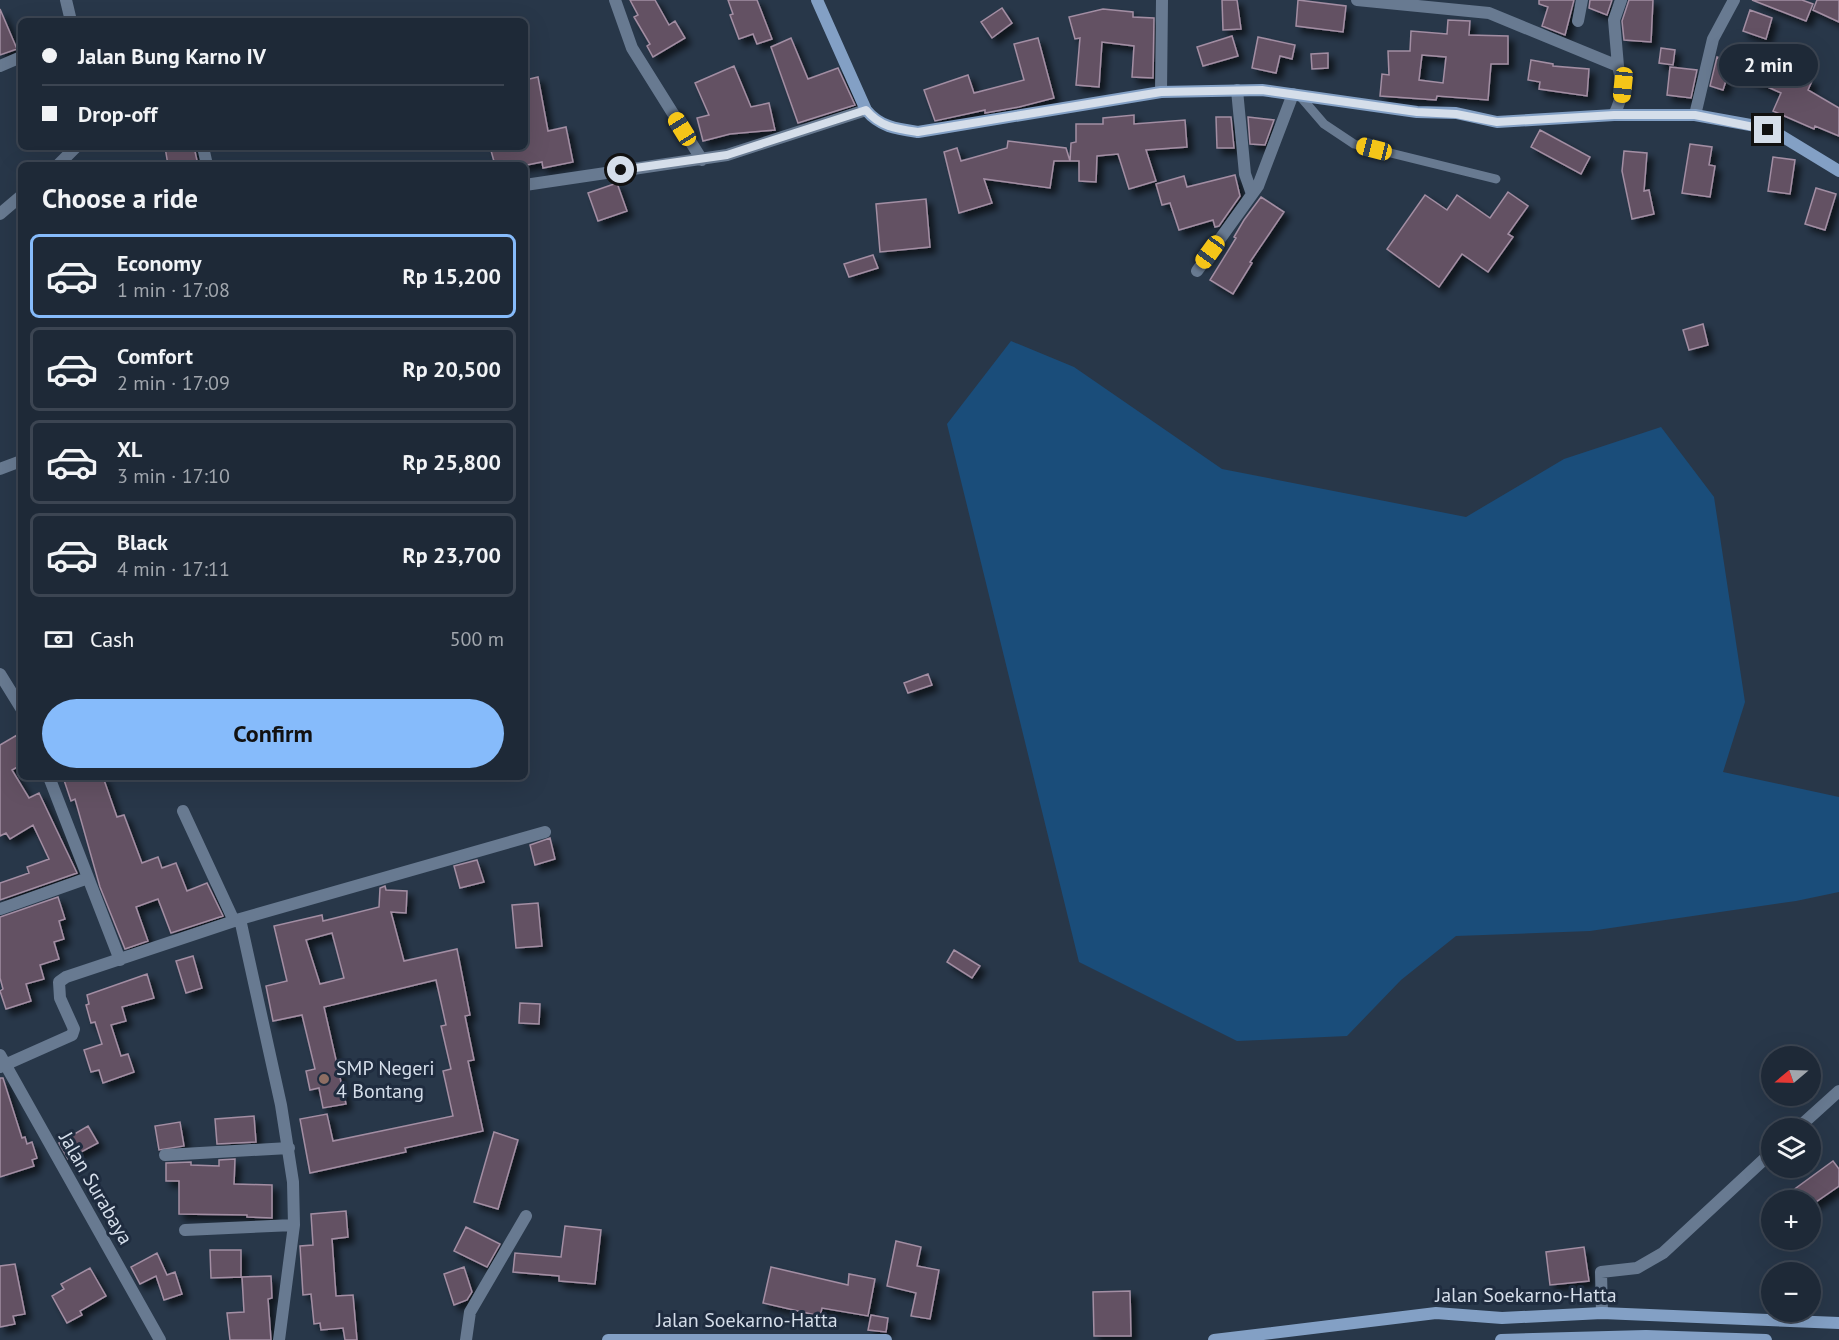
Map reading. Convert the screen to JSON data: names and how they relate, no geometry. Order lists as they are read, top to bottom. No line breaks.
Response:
{"streets":{"main road":["Jalan Soekarno-Hatta"],"street":["Jalan Surabaya"]},"places":["SMP Negeri 4 Bontang"],"north":"left","page":{"banner":["Jalan Bung Karno IV","Drop-off"],"bubble":"2 min","heading":"Choose a ride","list":[{"name":"Economy","note":"1 min · 17:08","value":"Rp 15,200"},{"name":"Comfort","note":"2 min · 17:09","value":"Rp 20,500"},{"name":"XL","note":"3 min · 17:10","value":"Rp 25,800"},{"name":"Black","note":"4 min · 17:11","value":"Rp 23,700"}],"pay":["Cash","500 m"],"buttons":"Confirm","map_buttons":["+","−"]}}
